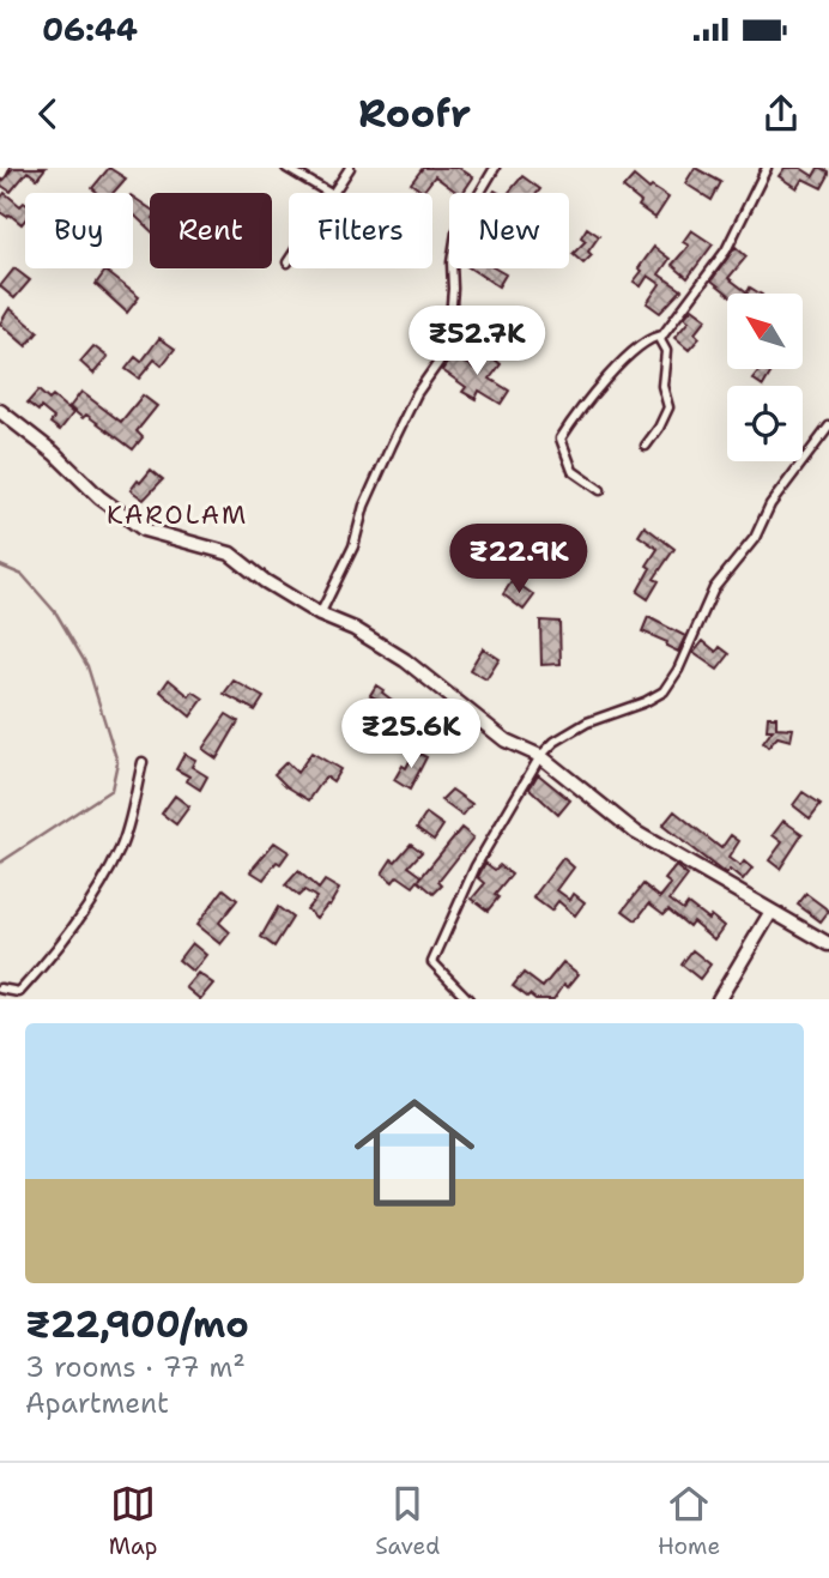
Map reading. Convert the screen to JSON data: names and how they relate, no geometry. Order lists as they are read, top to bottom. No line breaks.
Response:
{"districts":["KAROLAM"],"north":"top left","page":{"status":"06:44","header":"Roofr","chip":["Buy","Rent","Filters","New"],"price":["₹52.7K","₹22.9K","₹25.6K"],"list":[{"name":"₹22,900/mo","note":"3 rooms · 77 m² · Apartment"}],"tabs":["Map","Saved","Home"]}}
